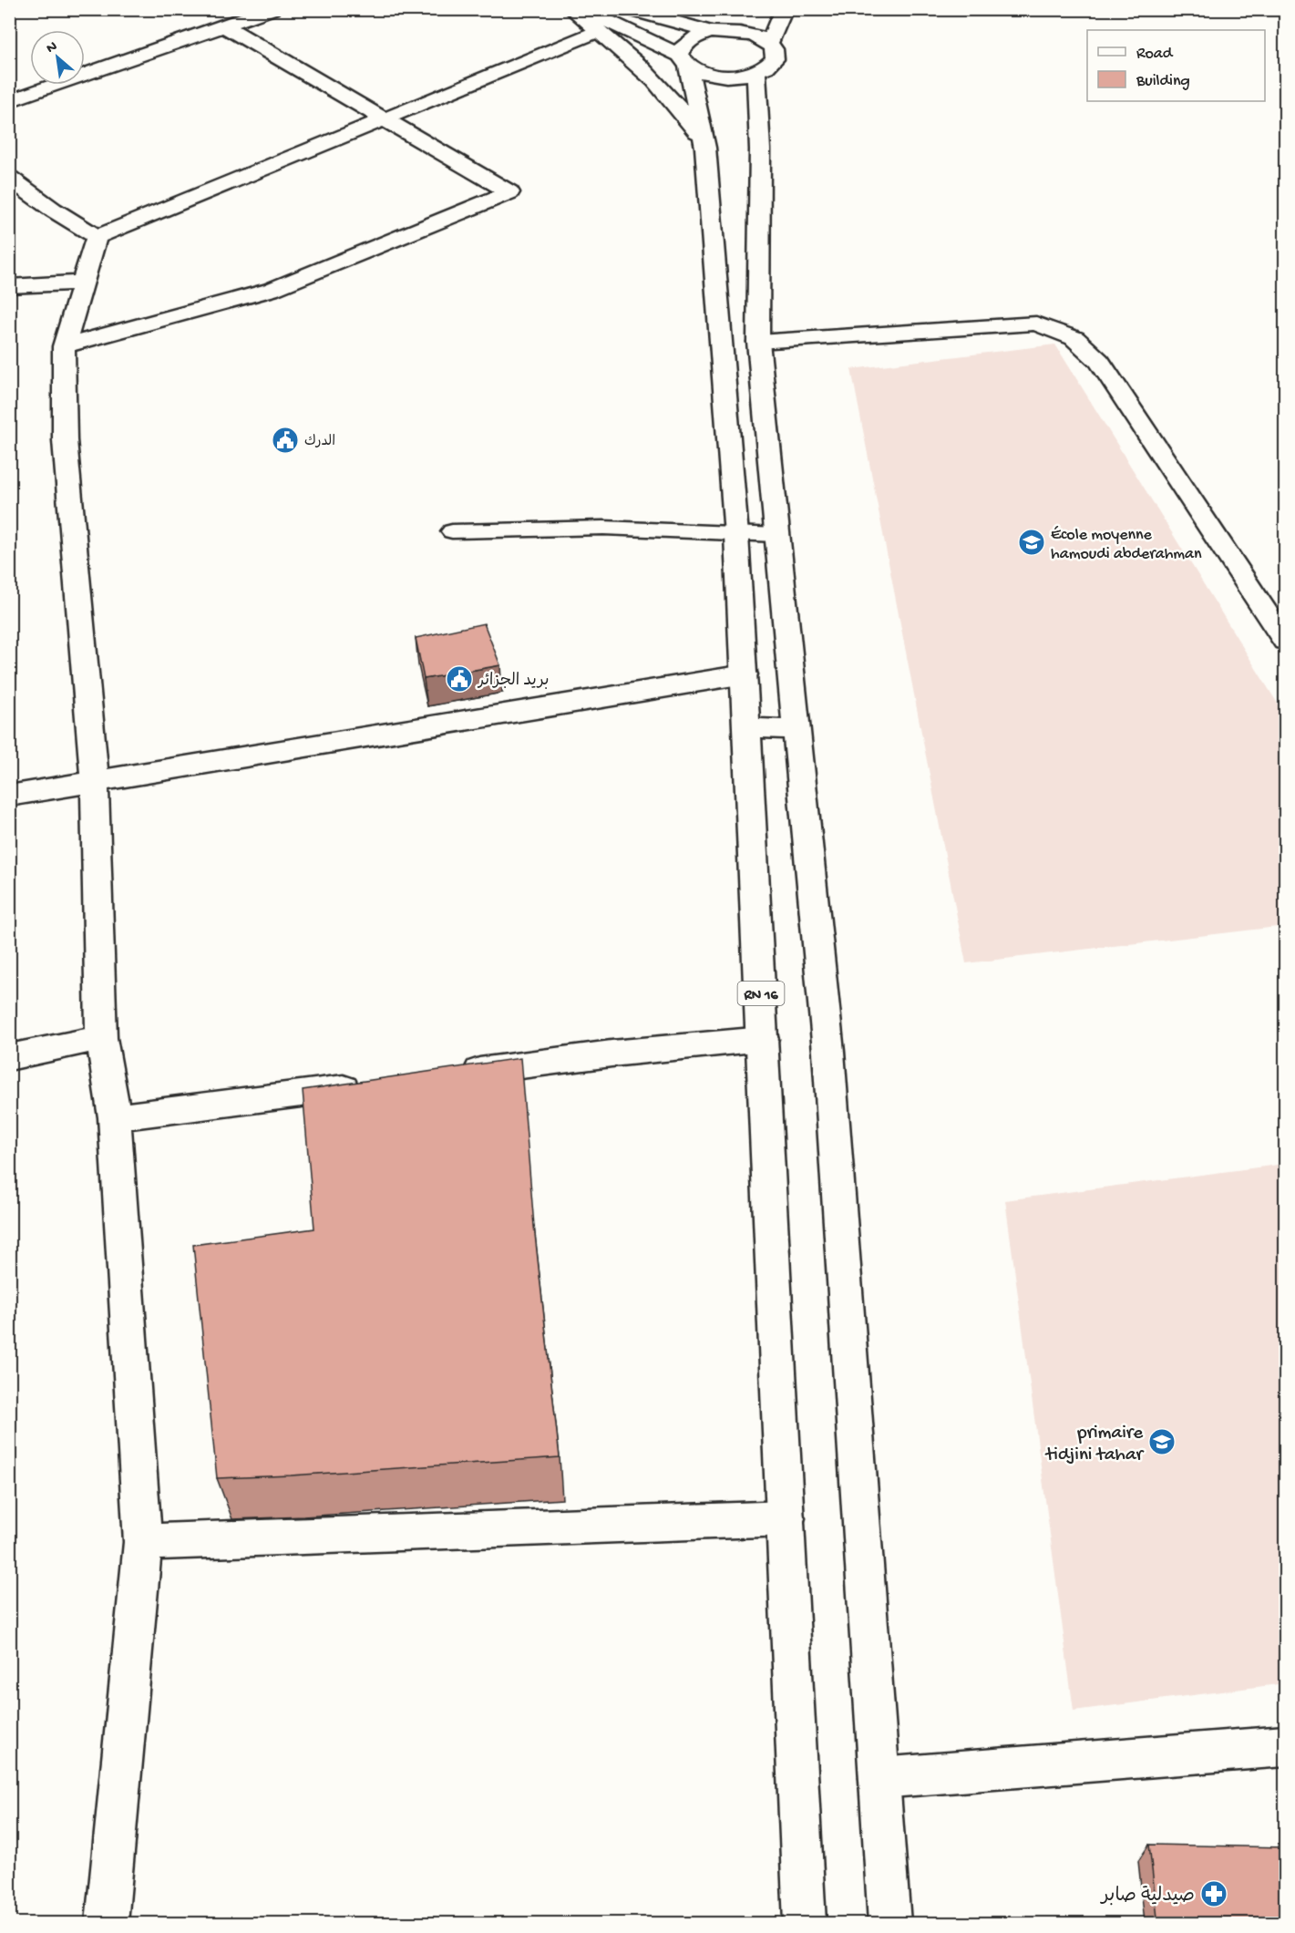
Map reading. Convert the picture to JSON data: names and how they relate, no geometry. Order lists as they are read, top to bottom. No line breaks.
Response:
{"streets":{"street":["RN 16"]},"places":{"public building":["الدرك","بريد الجزائر"],"school or university":["École moyenne hamoudi abderahman","primaire tidjini tahar"],"pharmacy":["صيدلية صابر"]},"legend":["Road","Building"],"north":"top left"}
